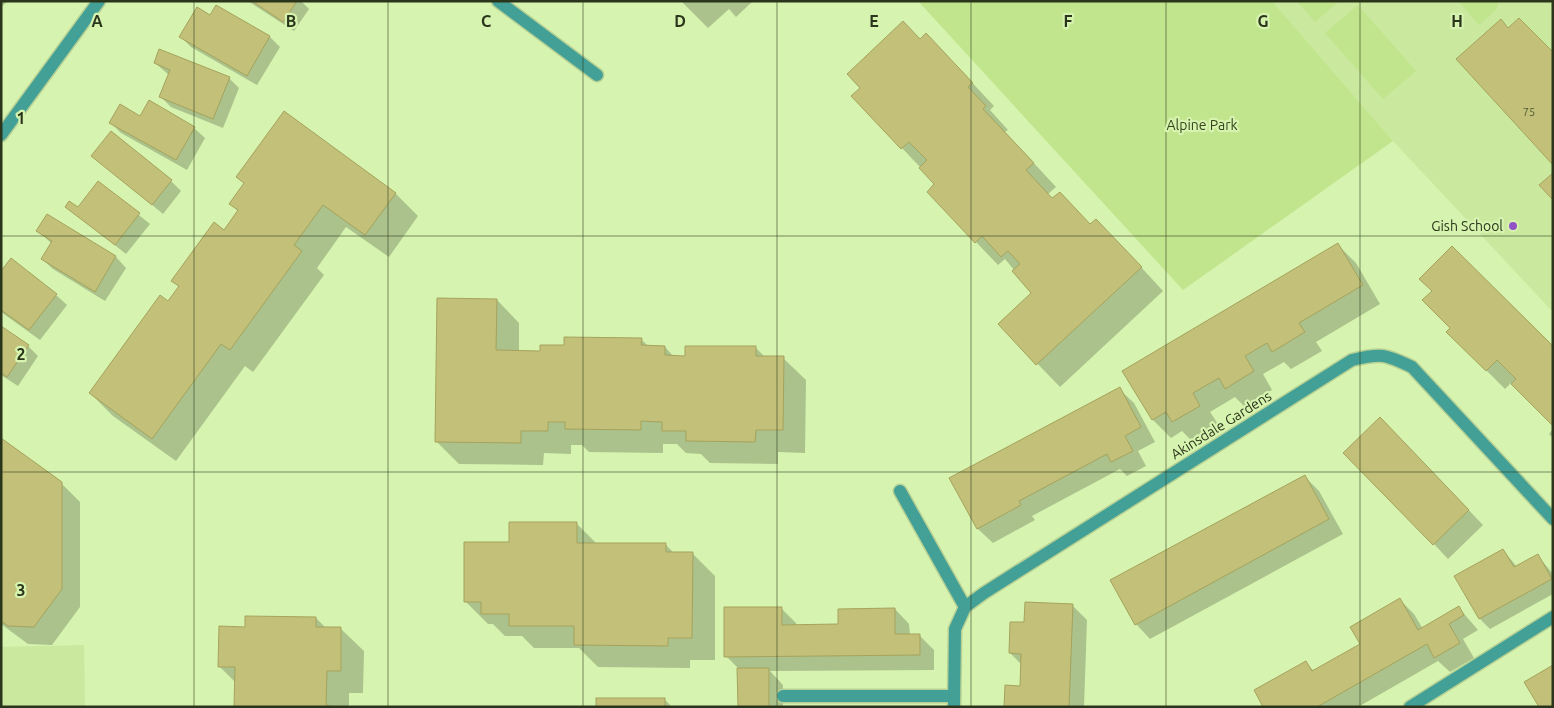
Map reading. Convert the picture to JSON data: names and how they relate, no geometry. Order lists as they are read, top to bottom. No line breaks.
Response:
{"streets":{"street":["Akinsdale Gardens"]},"parks":["Alpine Park"],"places":["Gish School"],"house_numbers":["75"],"grid":{"columns":["A","B","C","D","E","F","G","H"],"rows":["1","2","3"]}}
